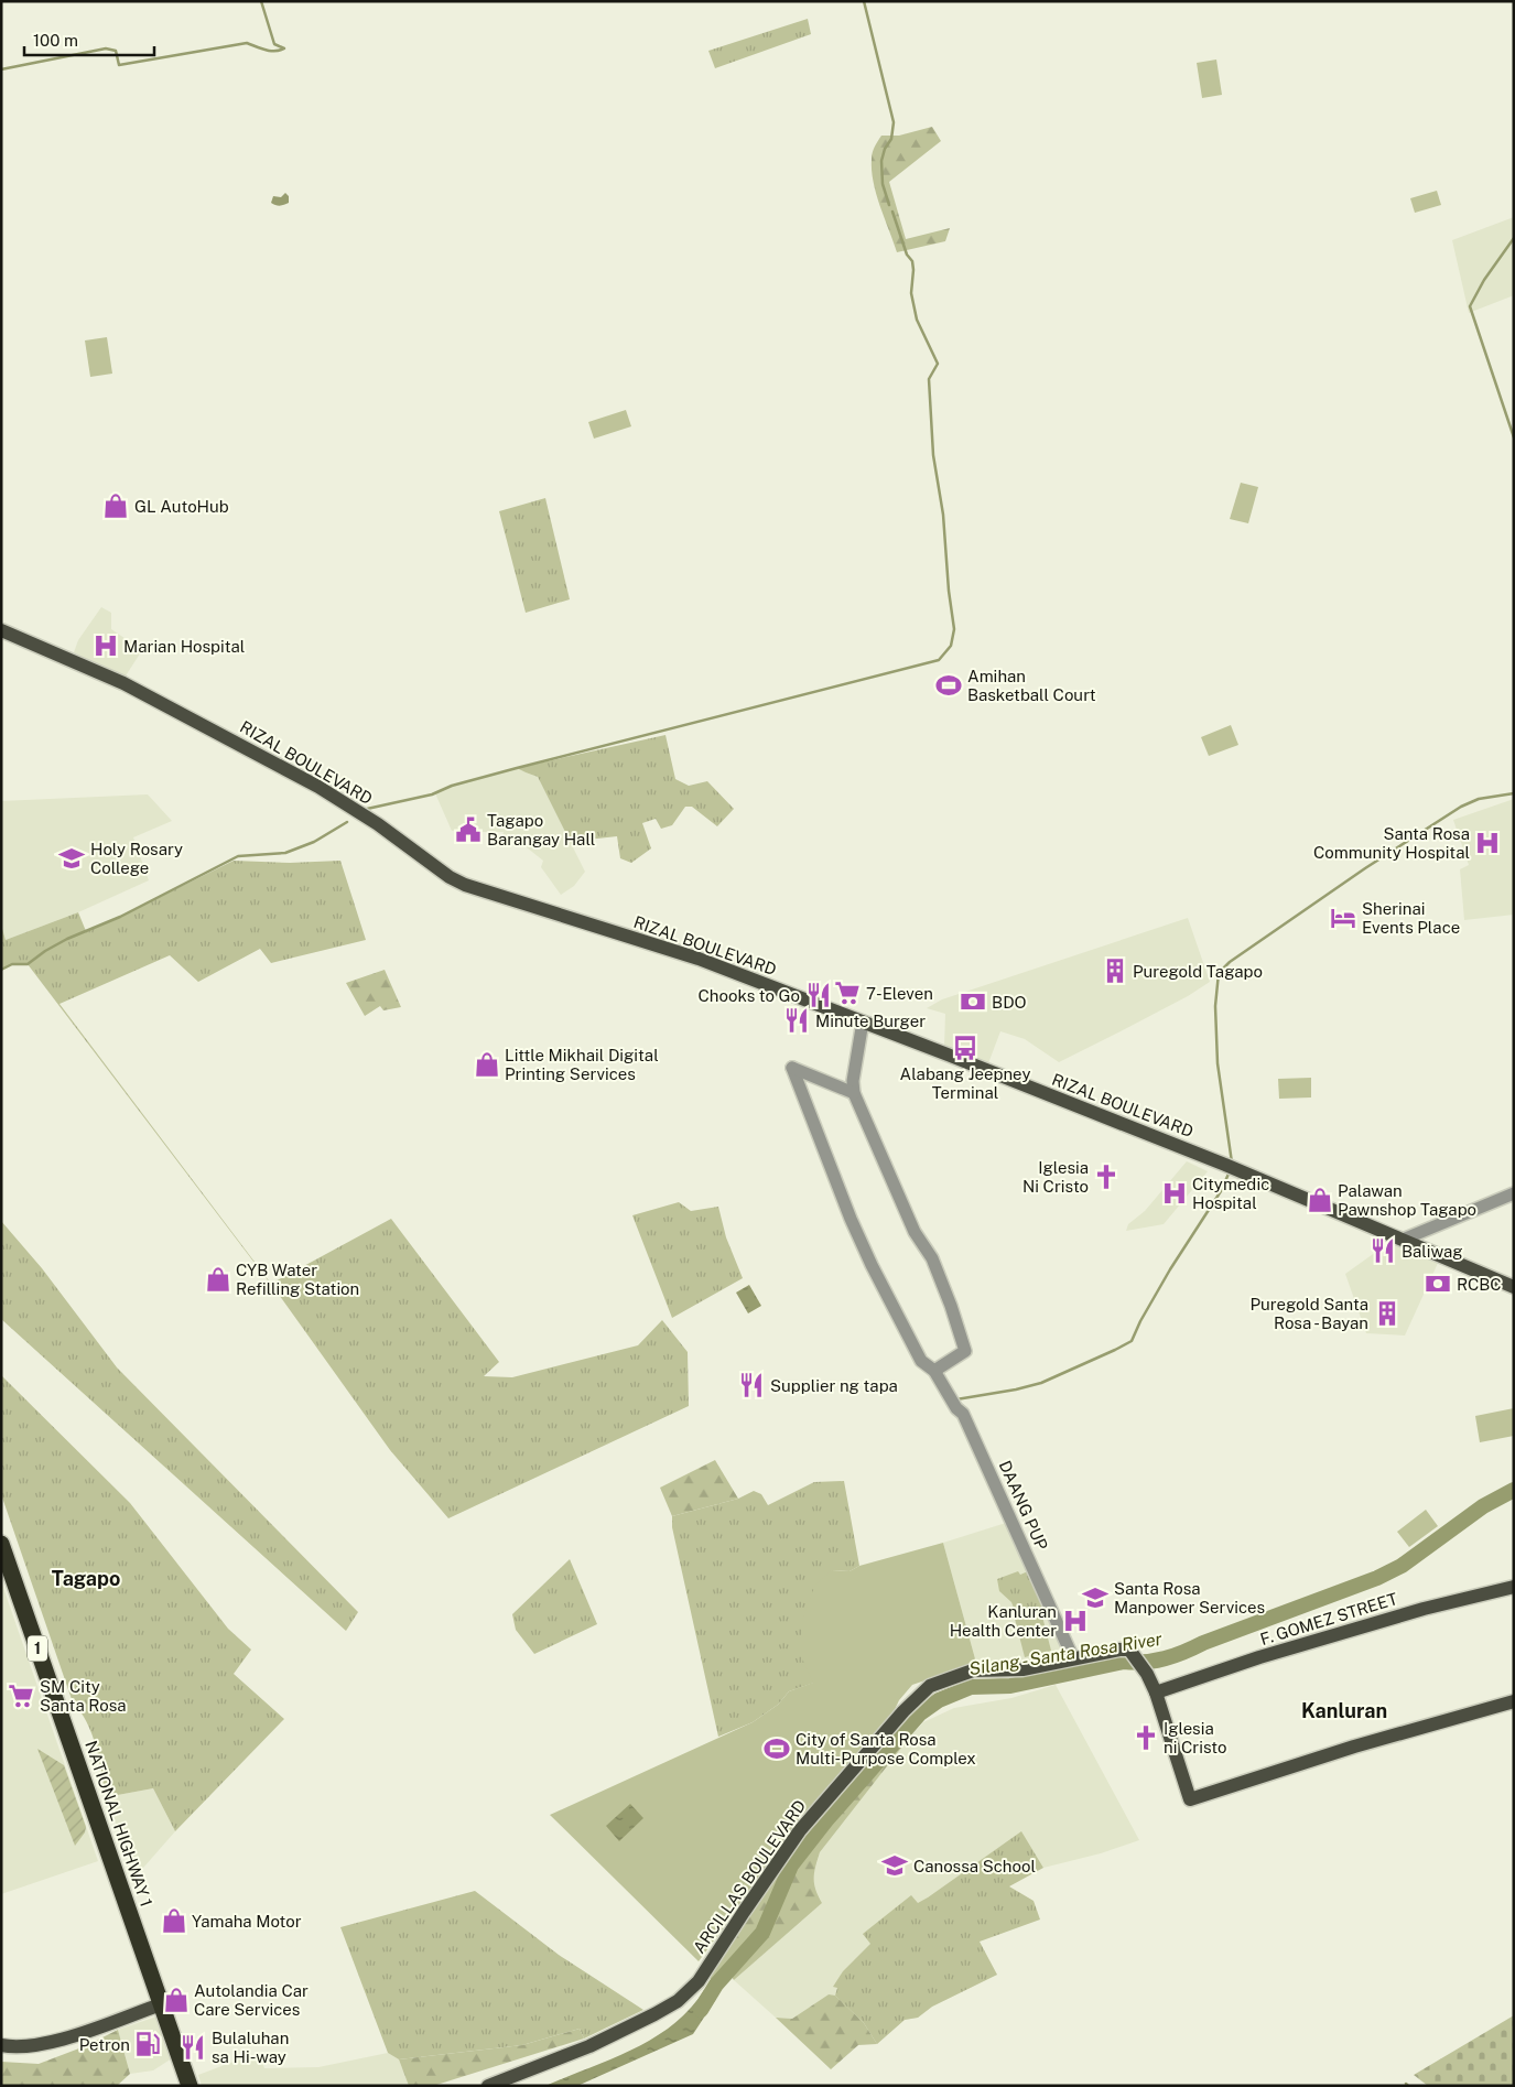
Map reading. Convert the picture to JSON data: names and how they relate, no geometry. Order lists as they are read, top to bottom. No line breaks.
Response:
{"streets":{"highway":["1","NATIONAL HIGHWAY 1"],"main road":["RIZAL BOULEVARD","F. GOMEZ STREET","ARCILLAS BOULEVARD"],"street":["DAANG PUP"]},"crossings":[["DAANG PUP","ARCILLAS BOULEVARD"],["F. GOMEZ STREET","ARCILLAS BOULEVARD"]],"districts":["Tagapo","Kanluran"],"water":["Silang - Santa Rosa River"],"places":{"shop":["GL AutoHub","Little Mikhail Digital Printing Services","Palawan Pawnshop Tagapo","CYB Water Refilling Station","Yamaha Motor","Autolandia Car Care Services"],"hospital":["Marian Hospital","Santa Rosa Community Hospital","Citymedic Hospital","Kanluran Health Center"],"sports":["Amihan Basketball Court","City of Santa Rosa Multi-Purpose Complex"],"public building":["Tagapo Barangay Hall"],"school or university":["Holy Rosary College","Santa Rosa Manpower Services","Canossa School"],"hotel":["Sherinai Events Place"],"building":["Puregold Tagapo","Puregold Santa Rosa - Bayan"],"supermarket":["7-Eleven","SM City Santa Rosa"],"restaurant":["Chooks to Go","Minute Burger","Baliwag","Supplier ng tapa","Bulaluhan sa Hi-way"],"bank":["BDO","RCBC"],"bus stop":["Alabang Jeepney Terminal"],"church":["Iglesia Ni Cristo","Iglesia ni Cristo"],"fuel station":["Petron"]},"scale_bar":"100 m"}
